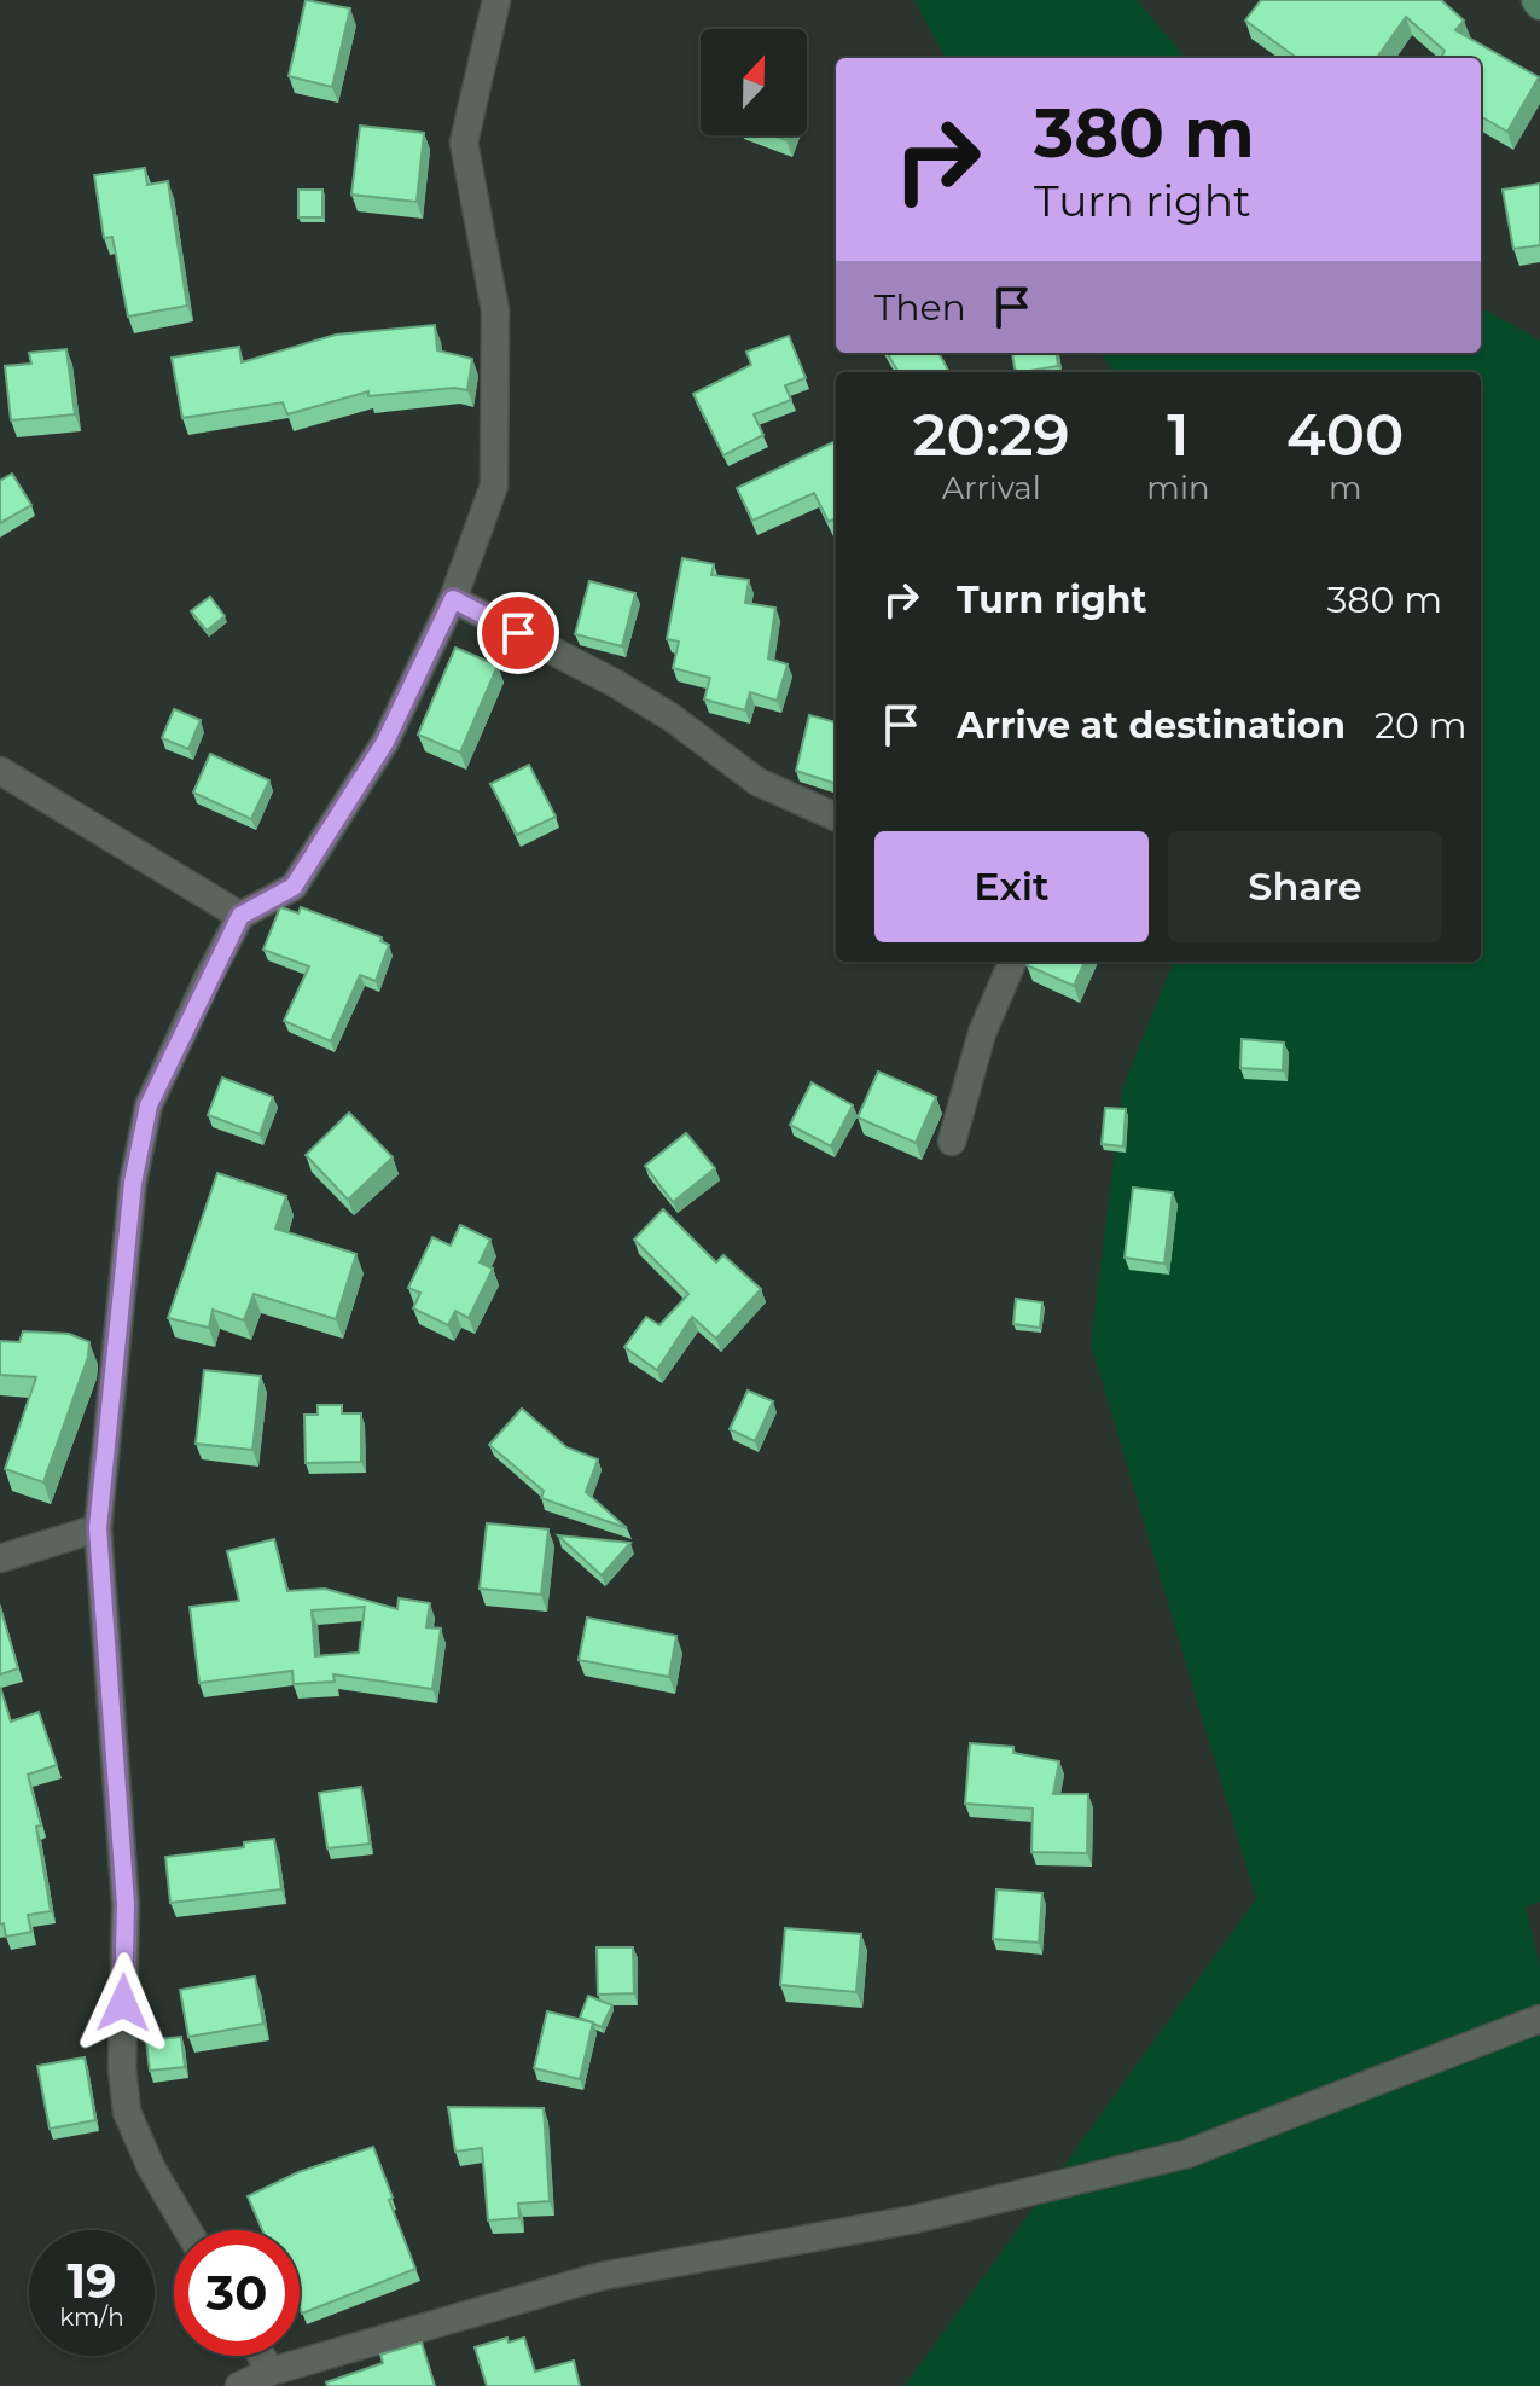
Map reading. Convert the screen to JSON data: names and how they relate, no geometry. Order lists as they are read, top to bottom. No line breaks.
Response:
{"north":"top","page":{"turn":["380 m","Turn right"],"then":"Then","eta":["20:29","Arrival","1","min","400","m"],"list":[{"name":"Turn right","value":"380 m"},{"name":"Arrive at destination","value":"20 m"}],"buttons":["Exit","Share"],"speed":"19 km/h","limit":"30"}}
